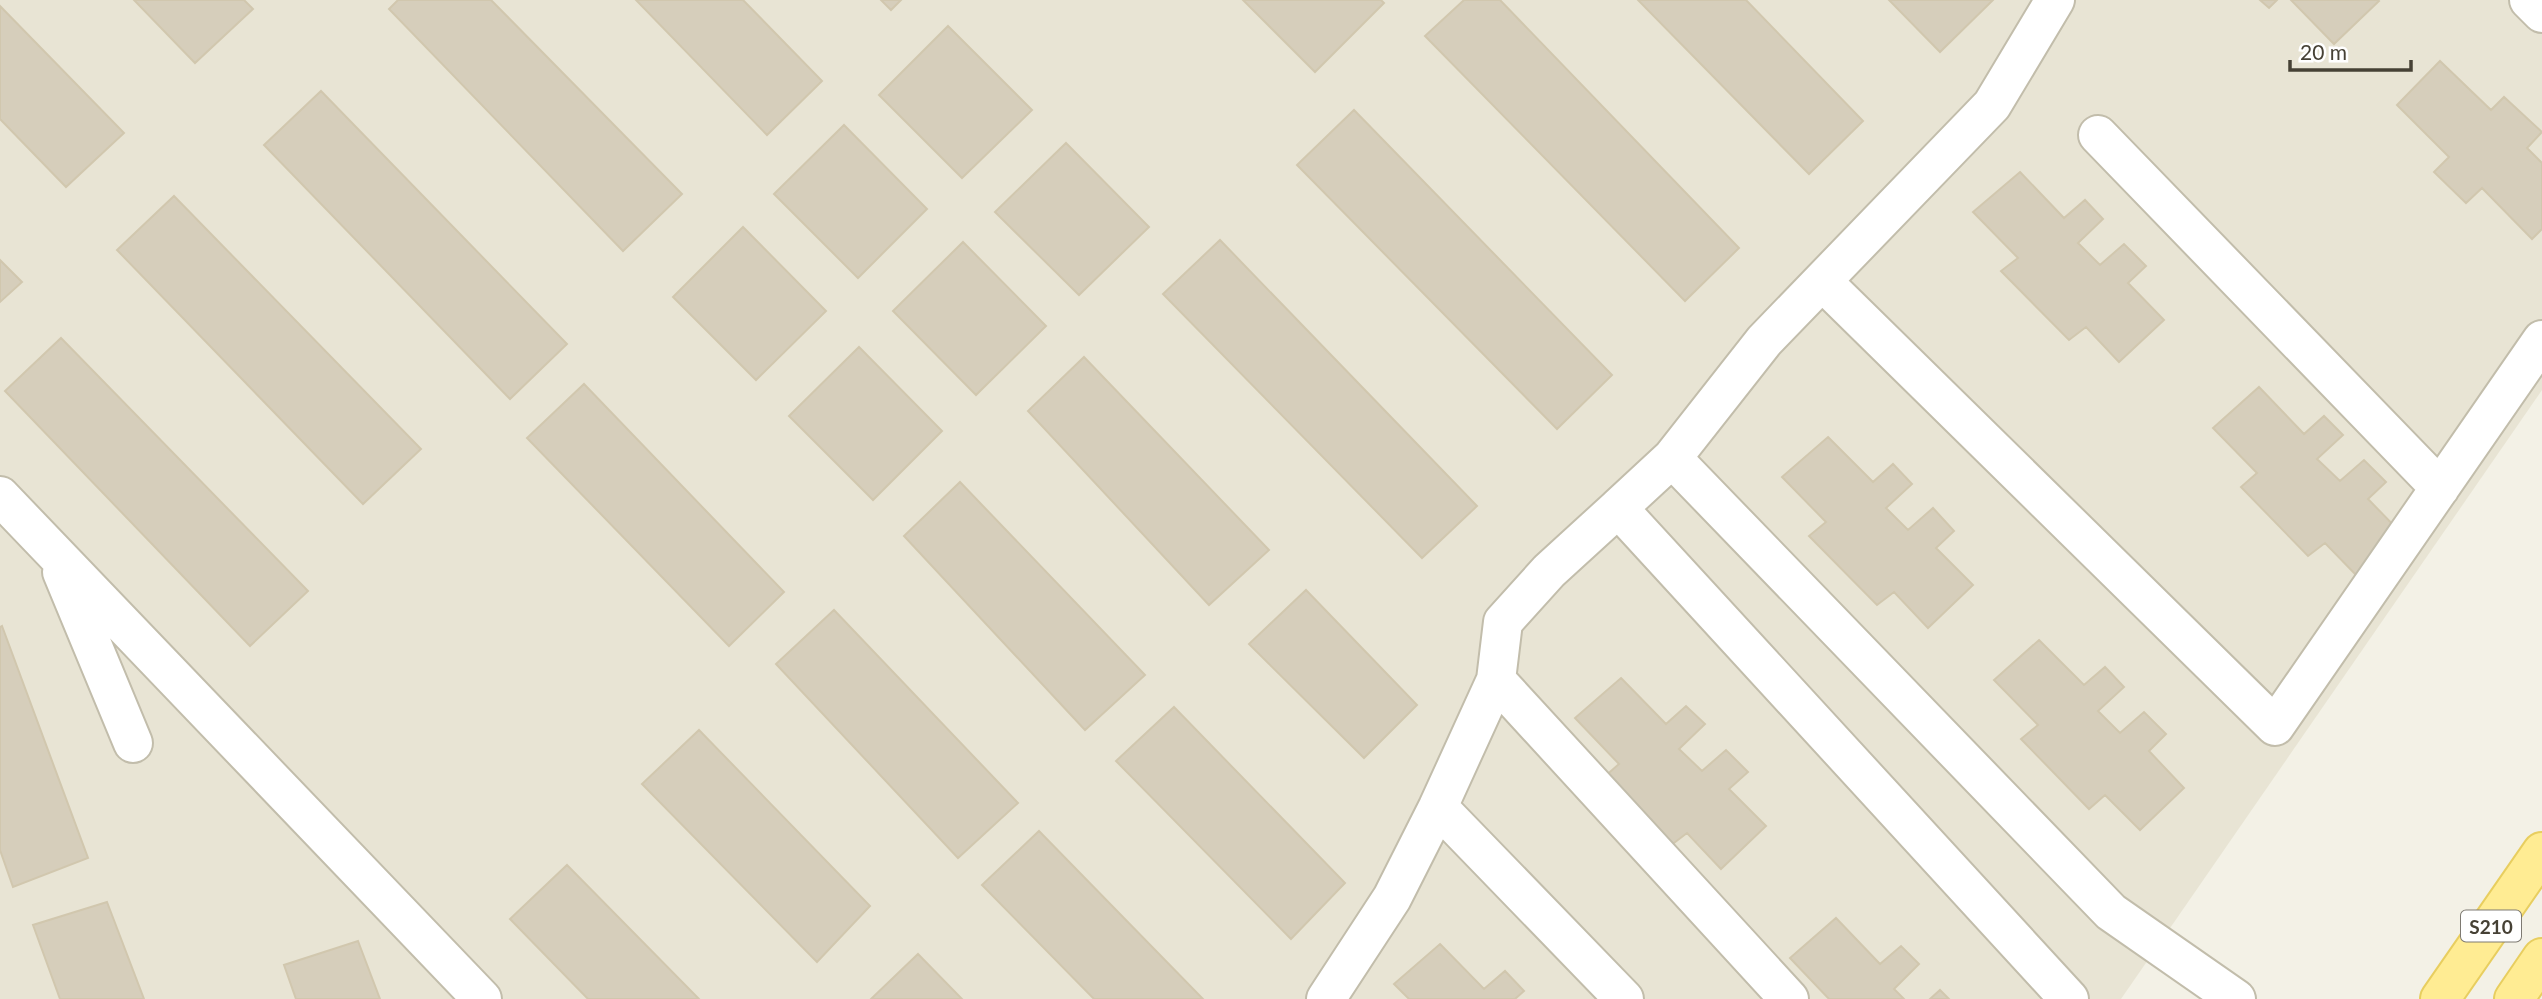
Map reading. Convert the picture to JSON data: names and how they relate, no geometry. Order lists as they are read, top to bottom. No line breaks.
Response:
{"streets":{"main road":["S210"]},"scale_bar":"20 m"}
